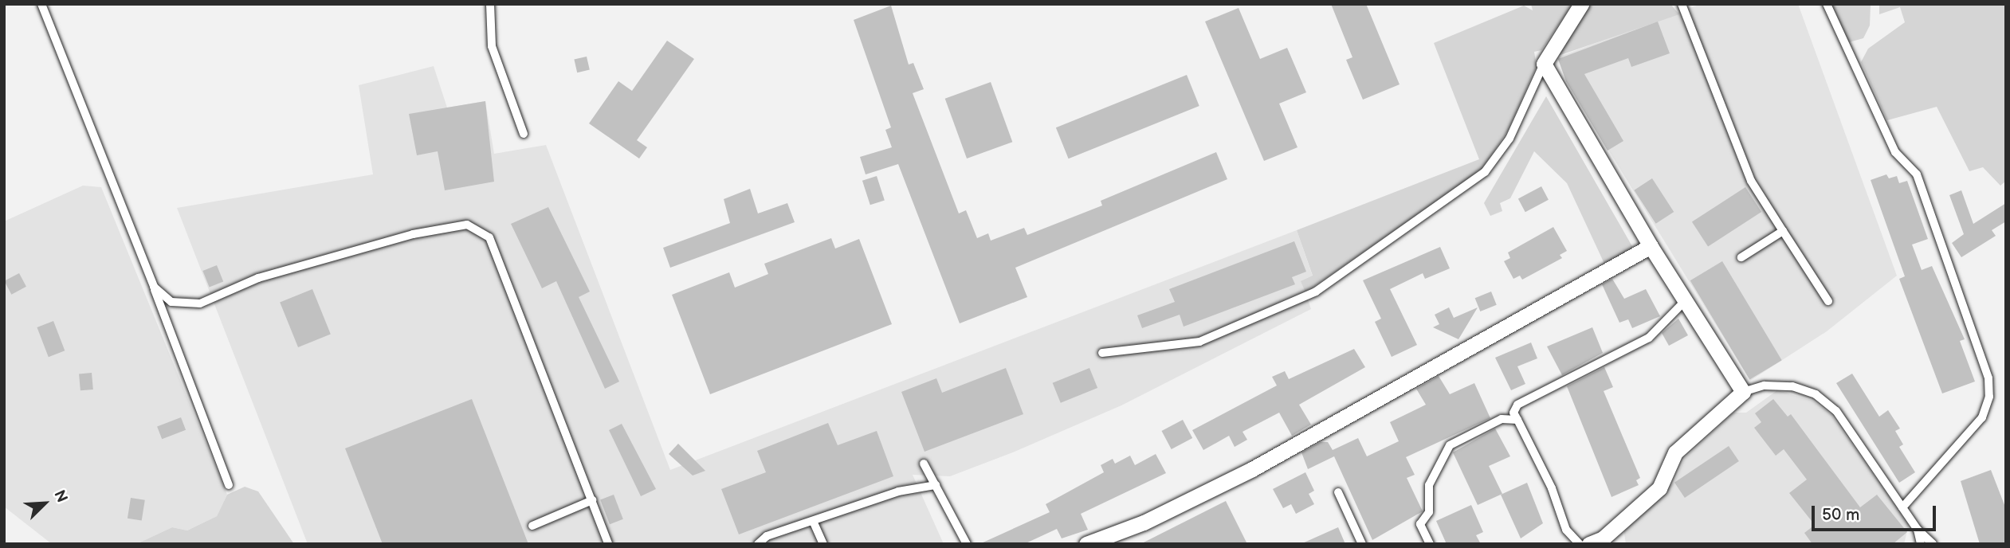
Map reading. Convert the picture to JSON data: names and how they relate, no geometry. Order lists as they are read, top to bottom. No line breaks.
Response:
{"scale_bar":"50 m","north":"top right"}
